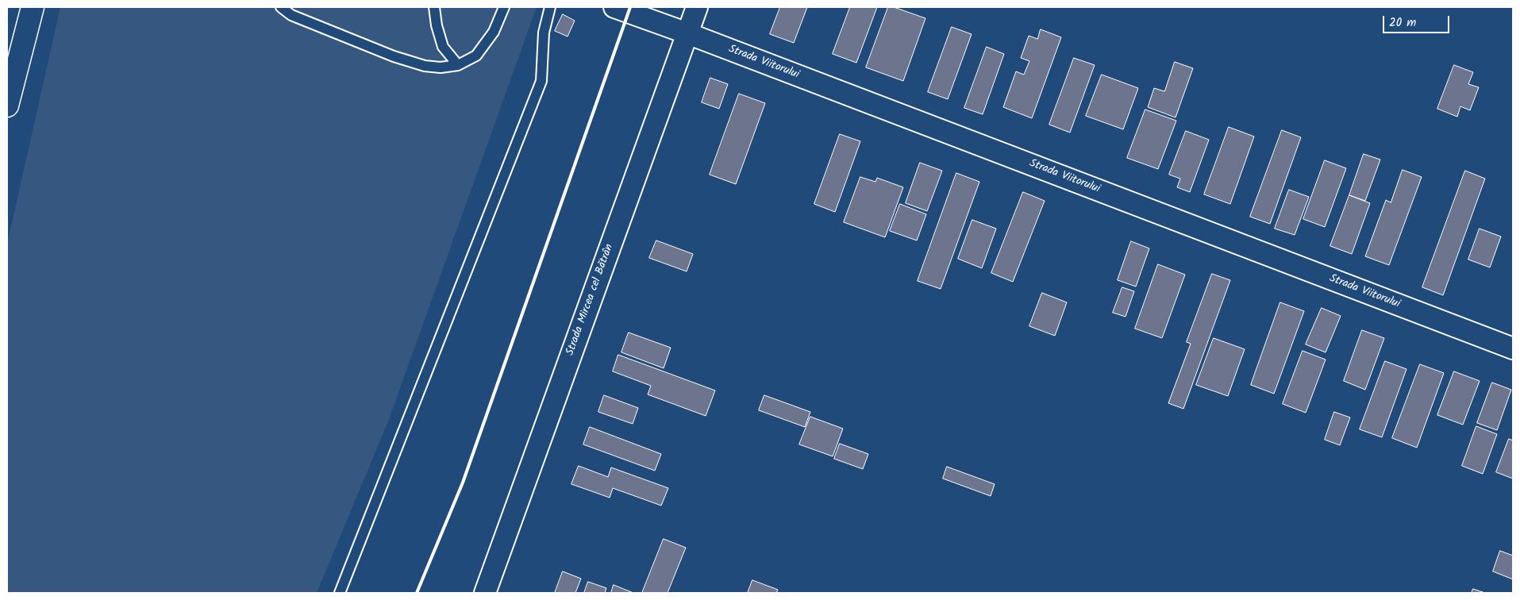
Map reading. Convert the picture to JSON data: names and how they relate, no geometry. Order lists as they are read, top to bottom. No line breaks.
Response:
{"streets":{"street":["Strada Viitorului","Strada Mircea cel Bătrân"]},"crossings":[["Strada Viitorului","Strada Mircea cel Bătrân"]],"scale_bar":"20 m"}
